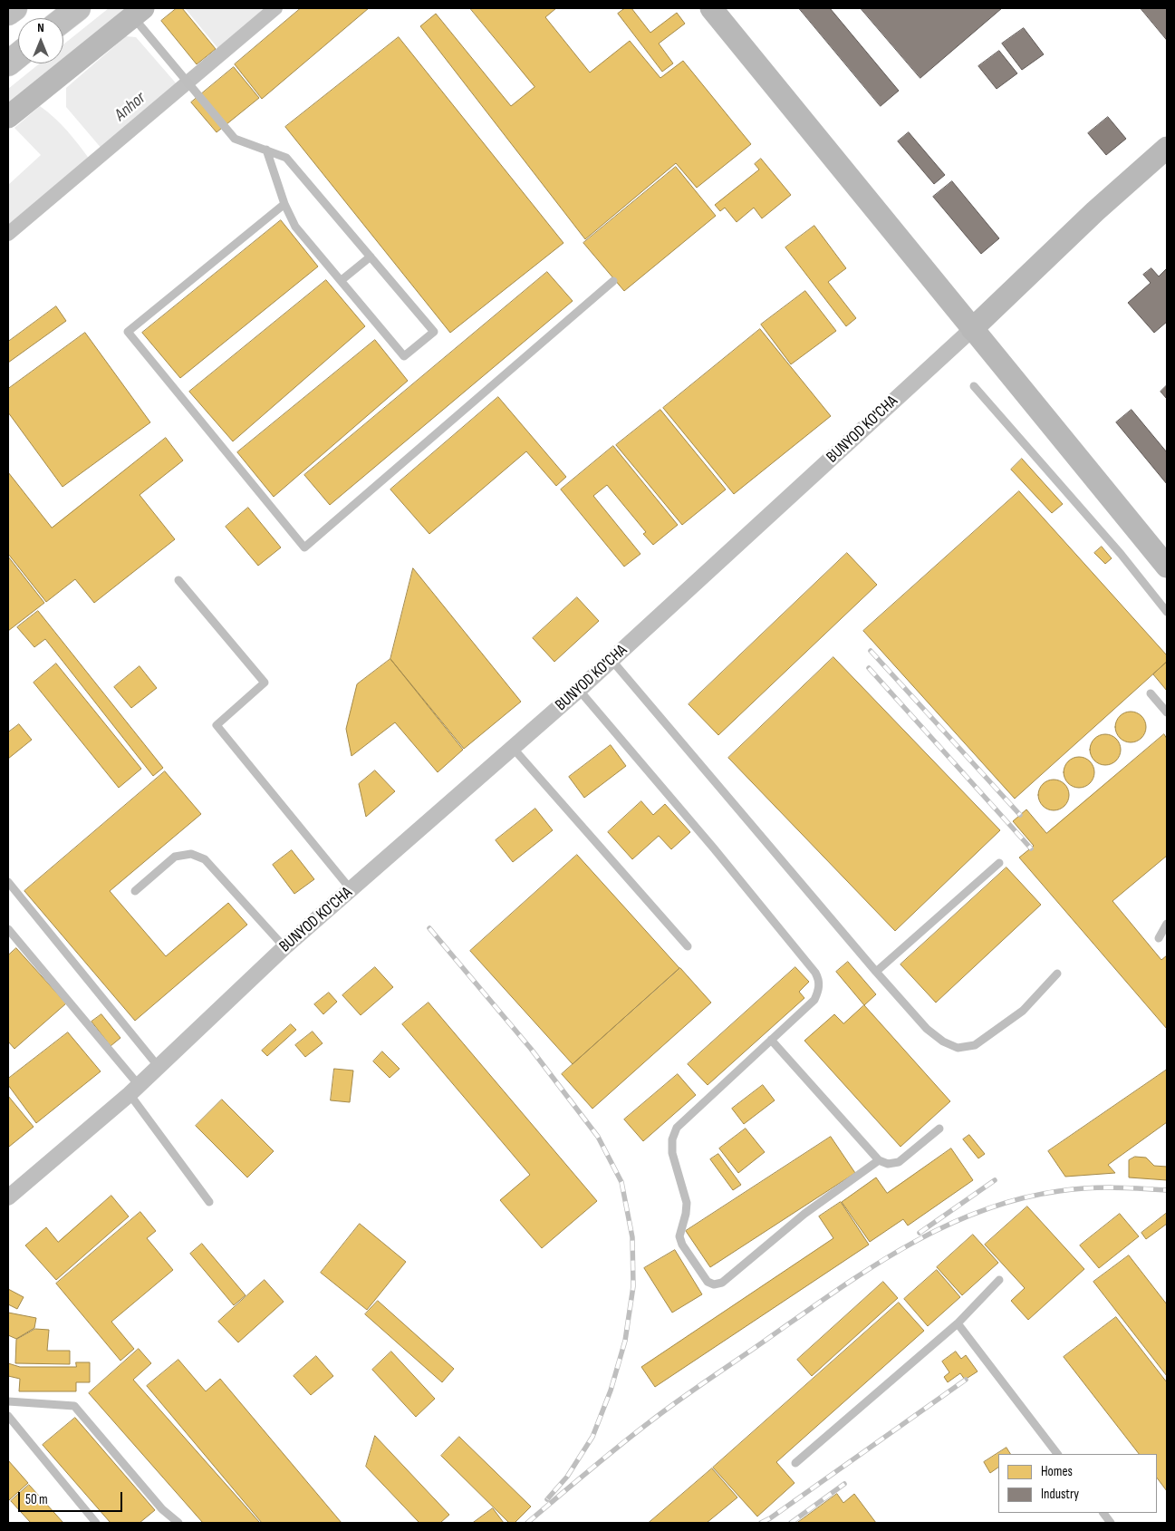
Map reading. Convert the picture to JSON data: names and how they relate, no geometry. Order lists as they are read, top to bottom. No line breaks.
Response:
{"streets":{"street":["BUNYOD KO'CHA"]},"water":["Anhor"],"legend":["Homes","Industry"],"scale_bar":"50 m","north":"top"}
